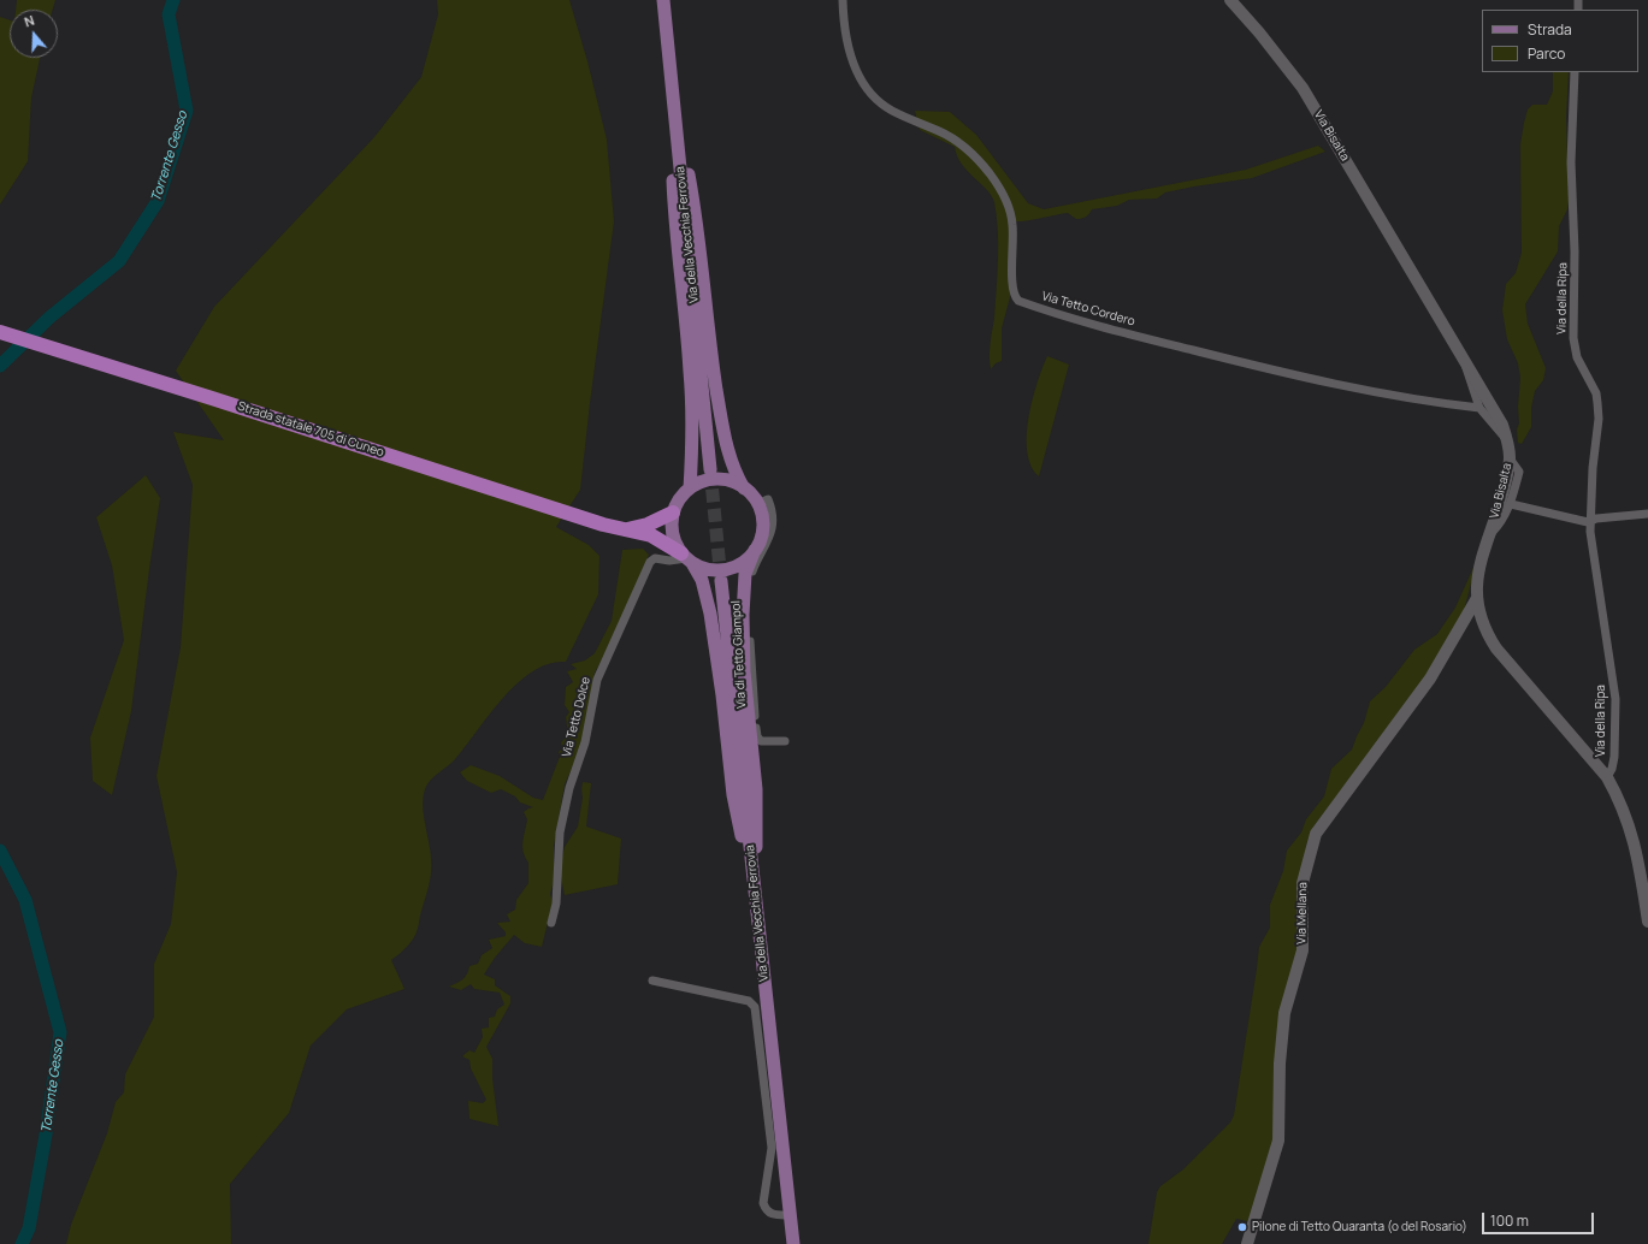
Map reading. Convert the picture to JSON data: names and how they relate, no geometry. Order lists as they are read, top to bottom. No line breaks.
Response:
{"streets":{"highway":["Strada statale 705 di Cuneo"],"main road":["Via della Vecchia Ferrovia"],"street":["Via Bisalta","Via della Ripa","Via Tetto Cordero","Via di Tetto Giampol","Via Tetto Dolce","Via Mellana"]},"crossings":[["Via Bisalta","Via della Ripa"],["Via Bisalta","Via Mellana"],["Strada statale 705 di Cuneo","Via di Tetto Giampol"],["Strada statale 705 di Cuneo","Via Tetto Dolce"],["Via di Tetto Giampol","Via Tetto Dolce"]],"water":["Torrente Gesso"],"places":["Pilone di Tetto Quaranta (o del Rosario)"],"legend":["Strada","Parco"],"scale_bar":"100 m","north":"top"}
